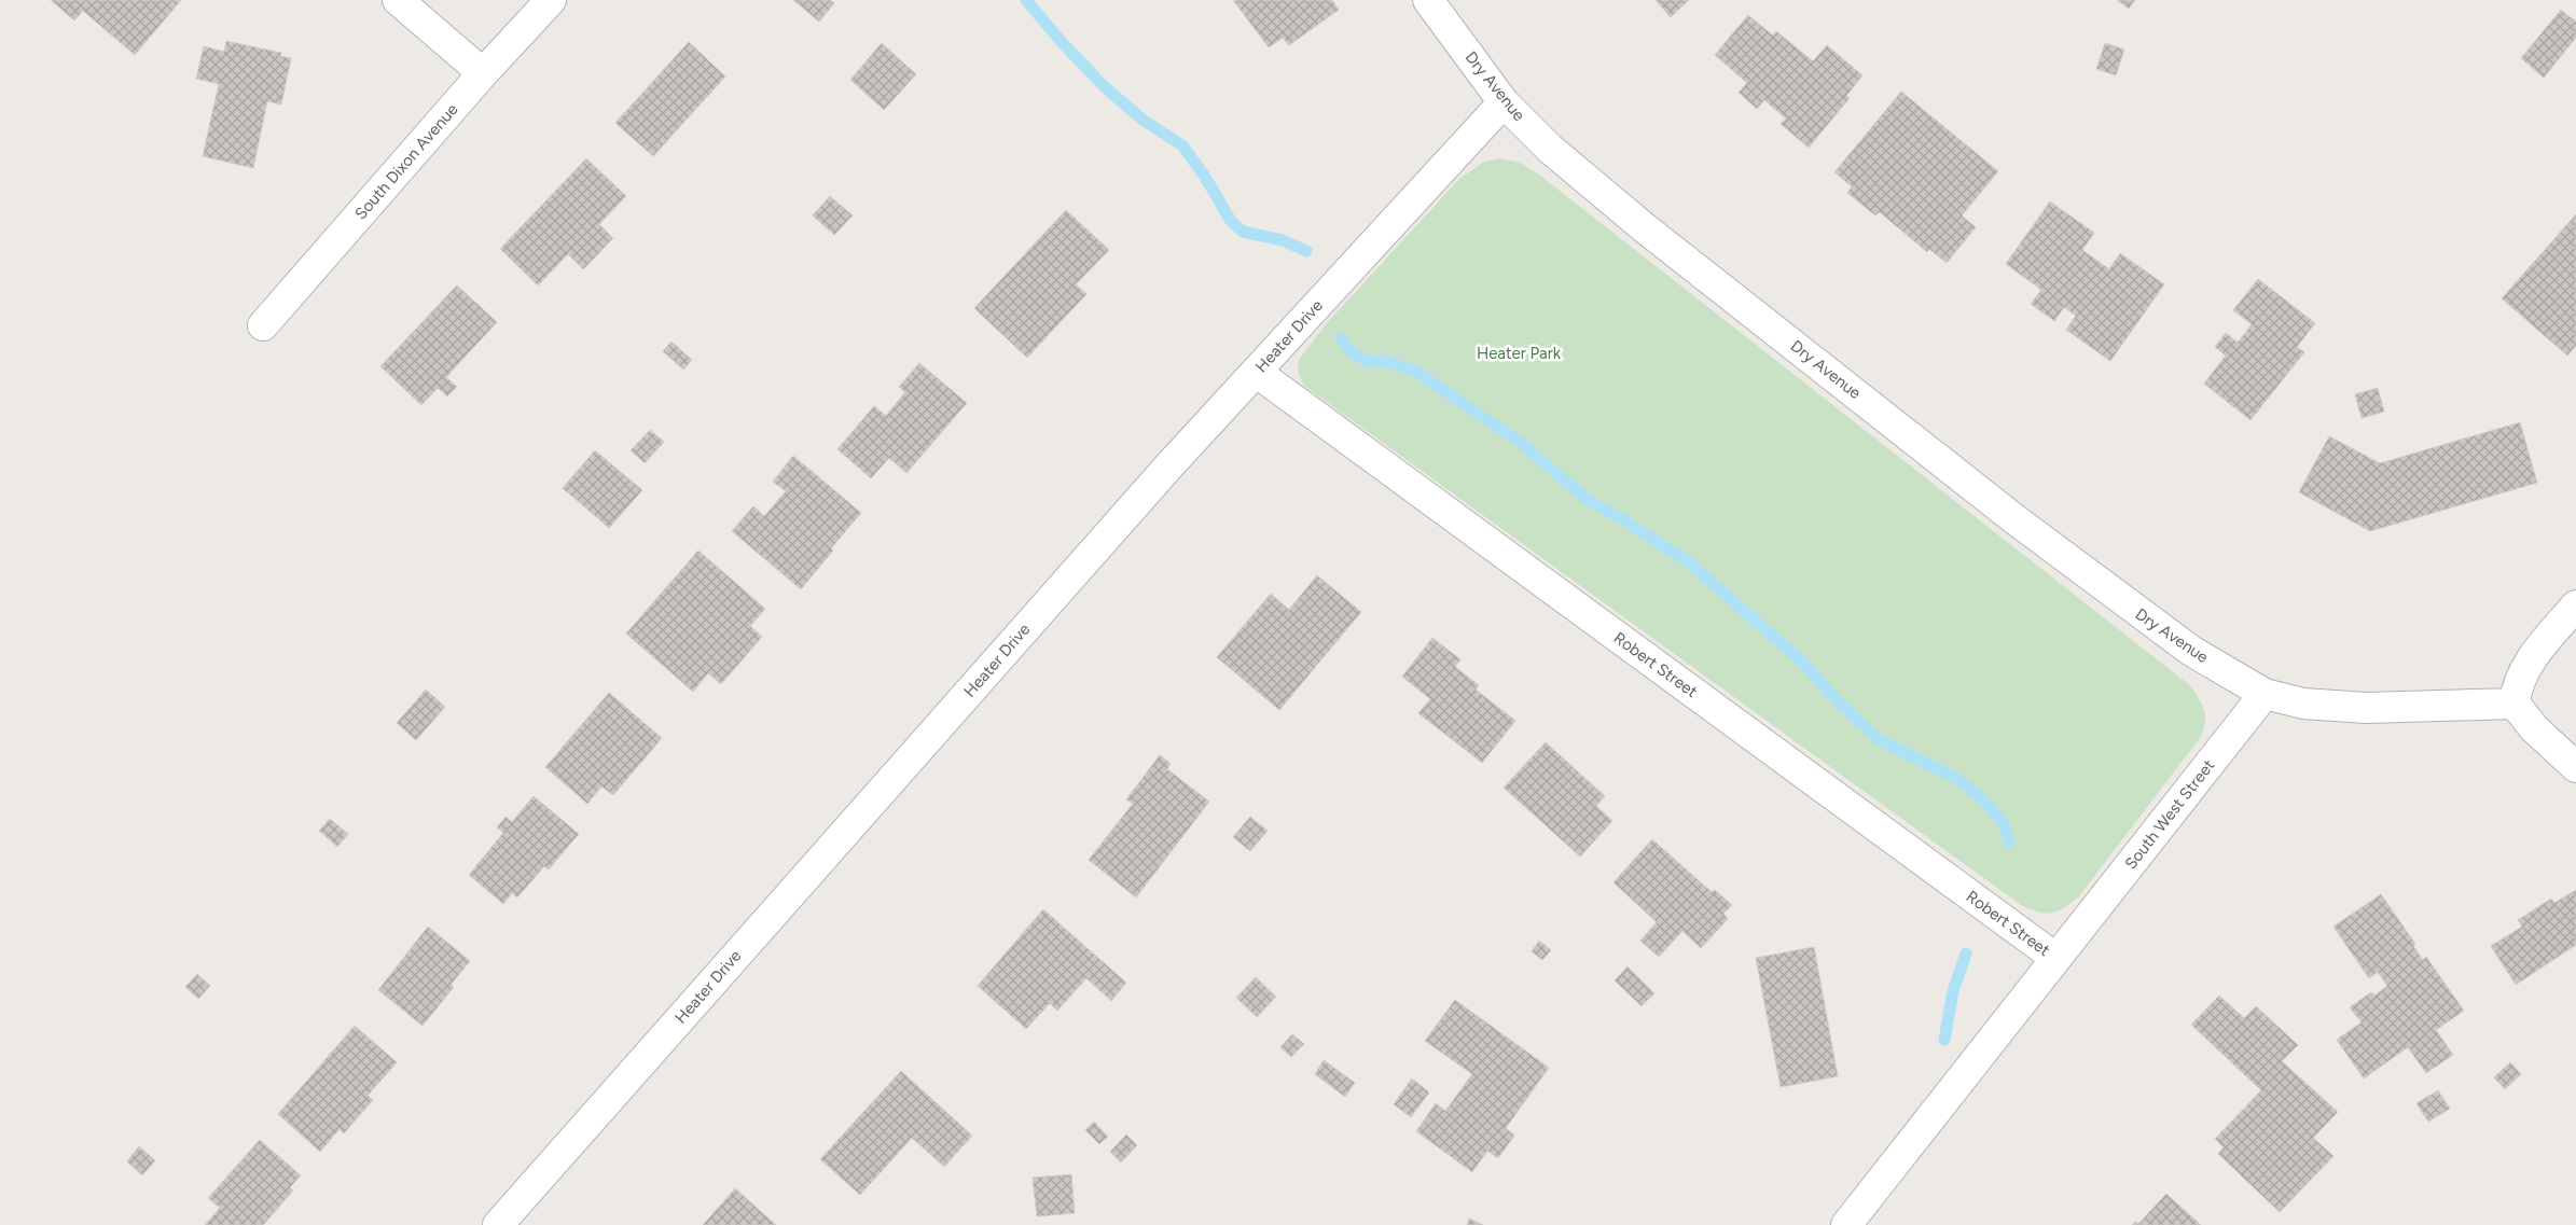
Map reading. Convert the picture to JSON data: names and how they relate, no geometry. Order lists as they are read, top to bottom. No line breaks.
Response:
{"streets":{"street":["Dry Avenue","South Dixon Avenue","Heater Drive","Robert Street","South West Street"]},"crossings":[["Dry Avenue","Heater Drive"],["Dry Avenue","South West Street"],["Heater Drive","Robert Street"],["Robert Street","South West Street"]],"parks":["Heater Park"]}
